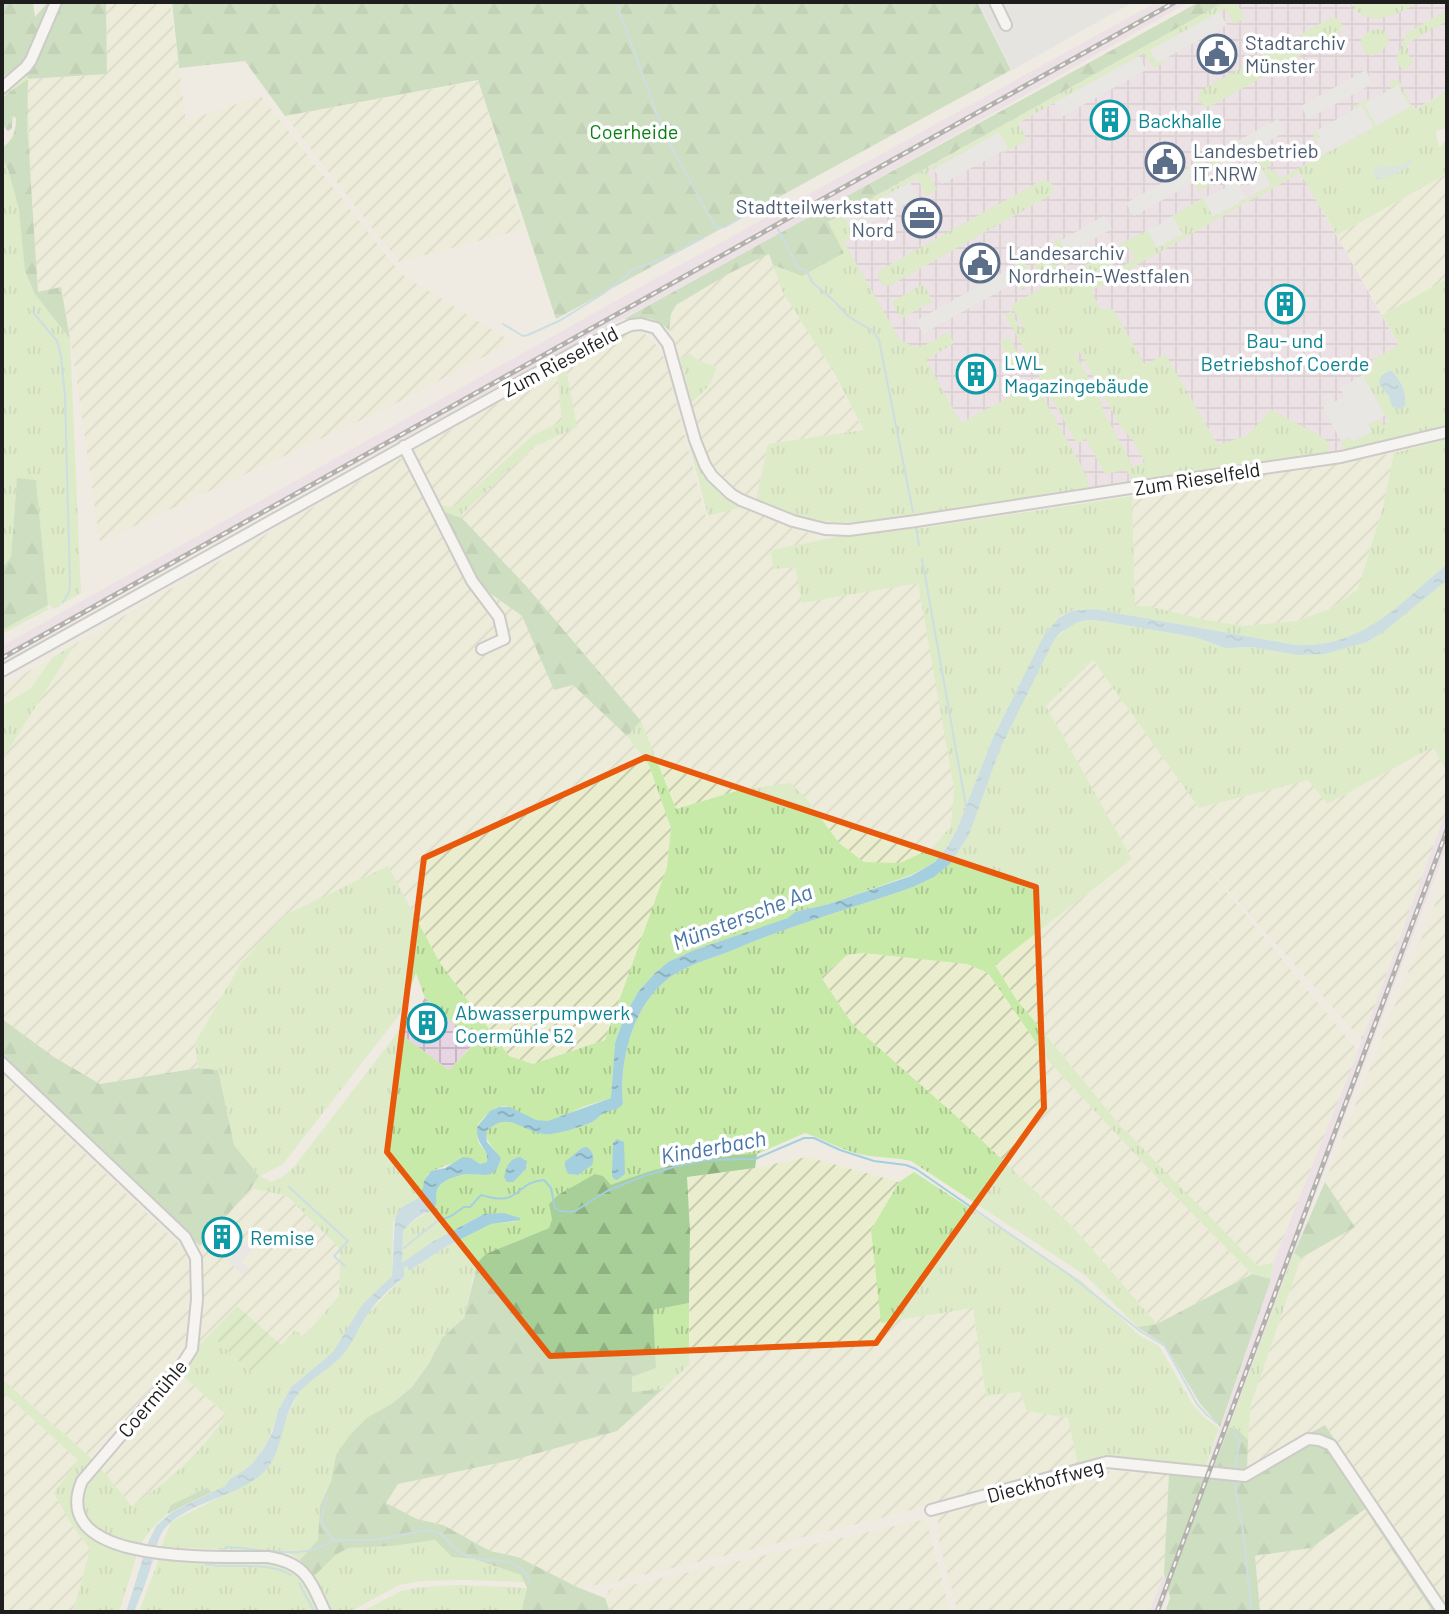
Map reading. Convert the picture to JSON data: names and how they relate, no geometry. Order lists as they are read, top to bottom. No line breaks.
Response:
{"streets":{"street":["Zum Rieselfeld","Coermühle","Dieckhoffweg"]},"water":["Münstersche Aa","Kinderbach"],"parks":["Coerheide"],"places":{"public building":["Stadtarchiv Münster","Landesbetrieb IT.NRW","Landesarchiv Nordrhein-Westfalen"],"building":["Backhalle","Bau- und Betriebshof Coerde","LWL Magazingebäude","Abwasserpumpwerk Coermühle 52","Remise"],"office":["Stadtteilwerkstatt Nord"]}}
